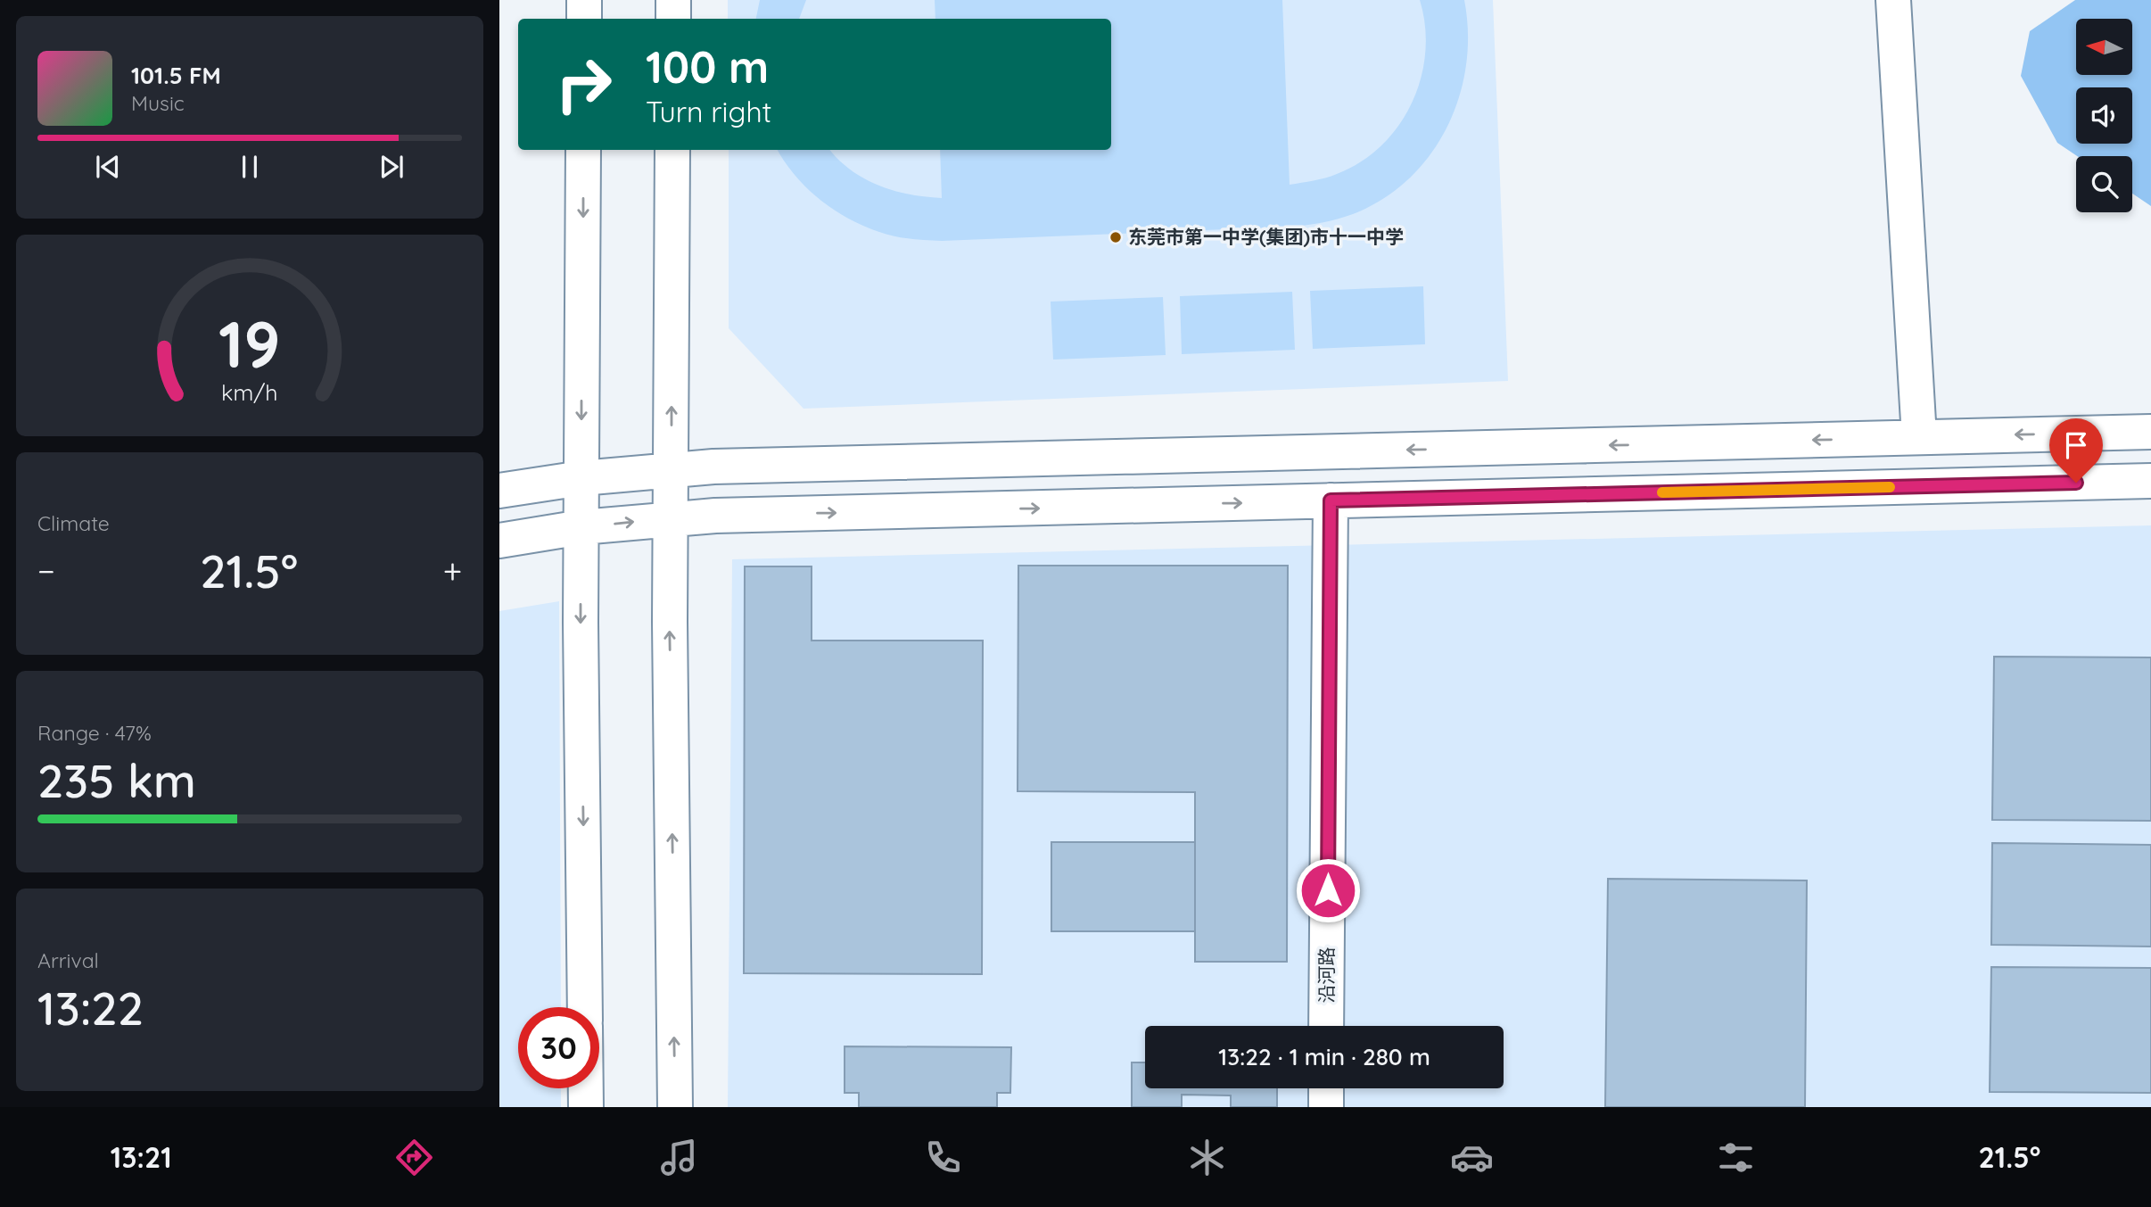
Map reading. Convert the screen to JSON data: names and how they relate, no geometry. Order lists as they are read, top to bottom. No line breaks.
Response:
{"streets":{"street":["沿河路"]},"places":["东莞市第一中学(集团)市十一中学"],"north":"left","page":{"turn":["100 m","Turn right"],"song":["101.5 FM","Music"],"tile":["Climate",["Range · 47%","235 km"],["Arrival","13:22"]],"heat":["−","21.5°","+"],"limit":"30","trip":"13:22 · 1 min · 280 m","tabs":["13:21","21.5°"],"gauge":["19","km/h"]}}
